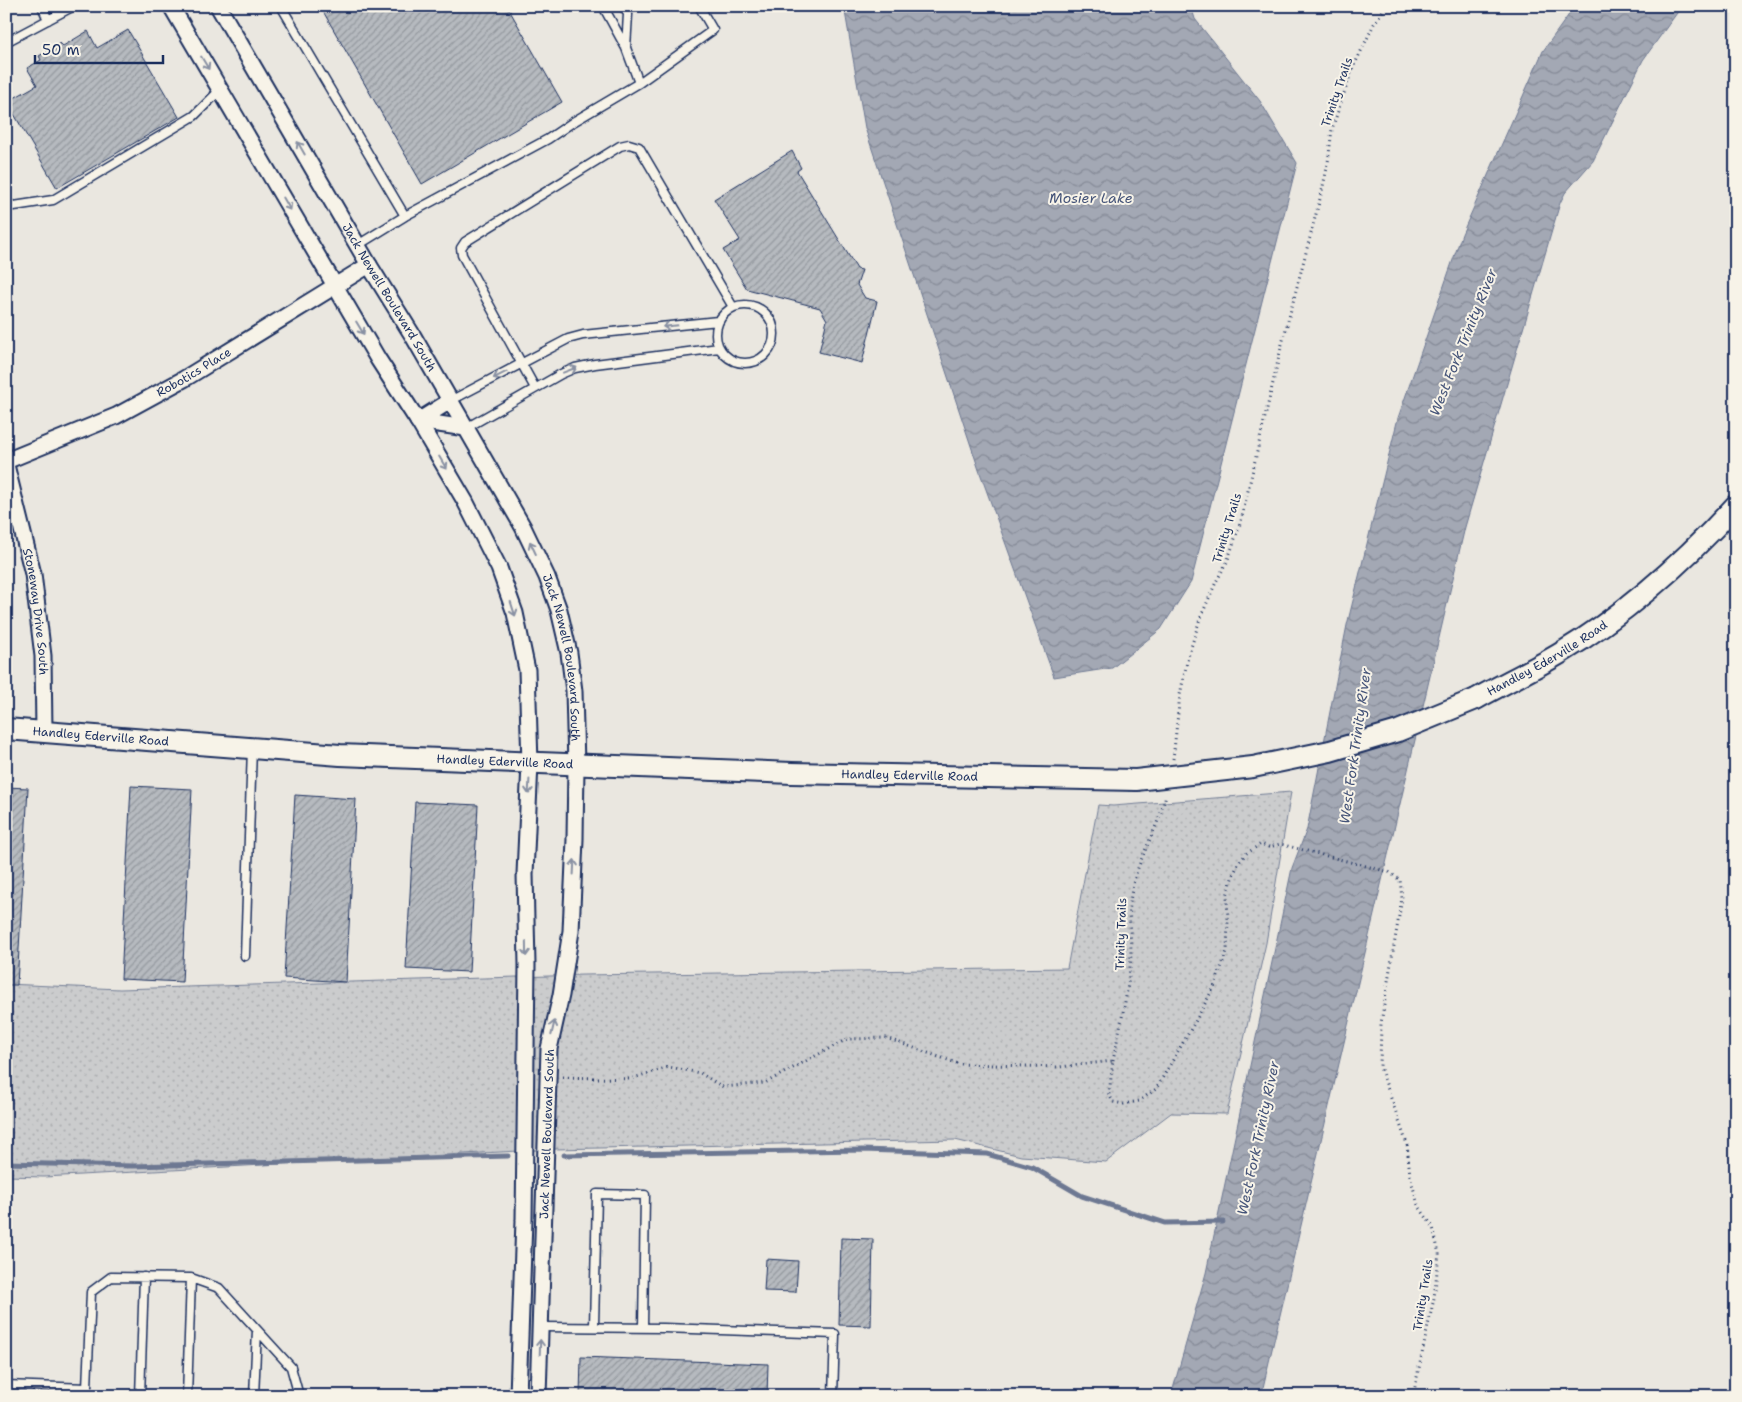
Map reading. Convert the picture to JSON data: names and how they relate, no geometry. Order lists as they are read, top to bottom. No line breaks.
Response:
{"streets":{"main road":["Handley Ederville Road"],"street":["Jack Newell Boulevard South","Robotics Place","Stoneway Drive South"],"path":["Trinity Trails"]},"crossings":[["Jack Newell Boulevard South","Robotics Place"],["Jack Newell Boulevard South","Handley Ederville Road"],["Stoneway Drive South","Handley Ederville Road"]],"water":["Mosier Lake","West Fork Trinity River"],"scale_bar":"50 m"}
